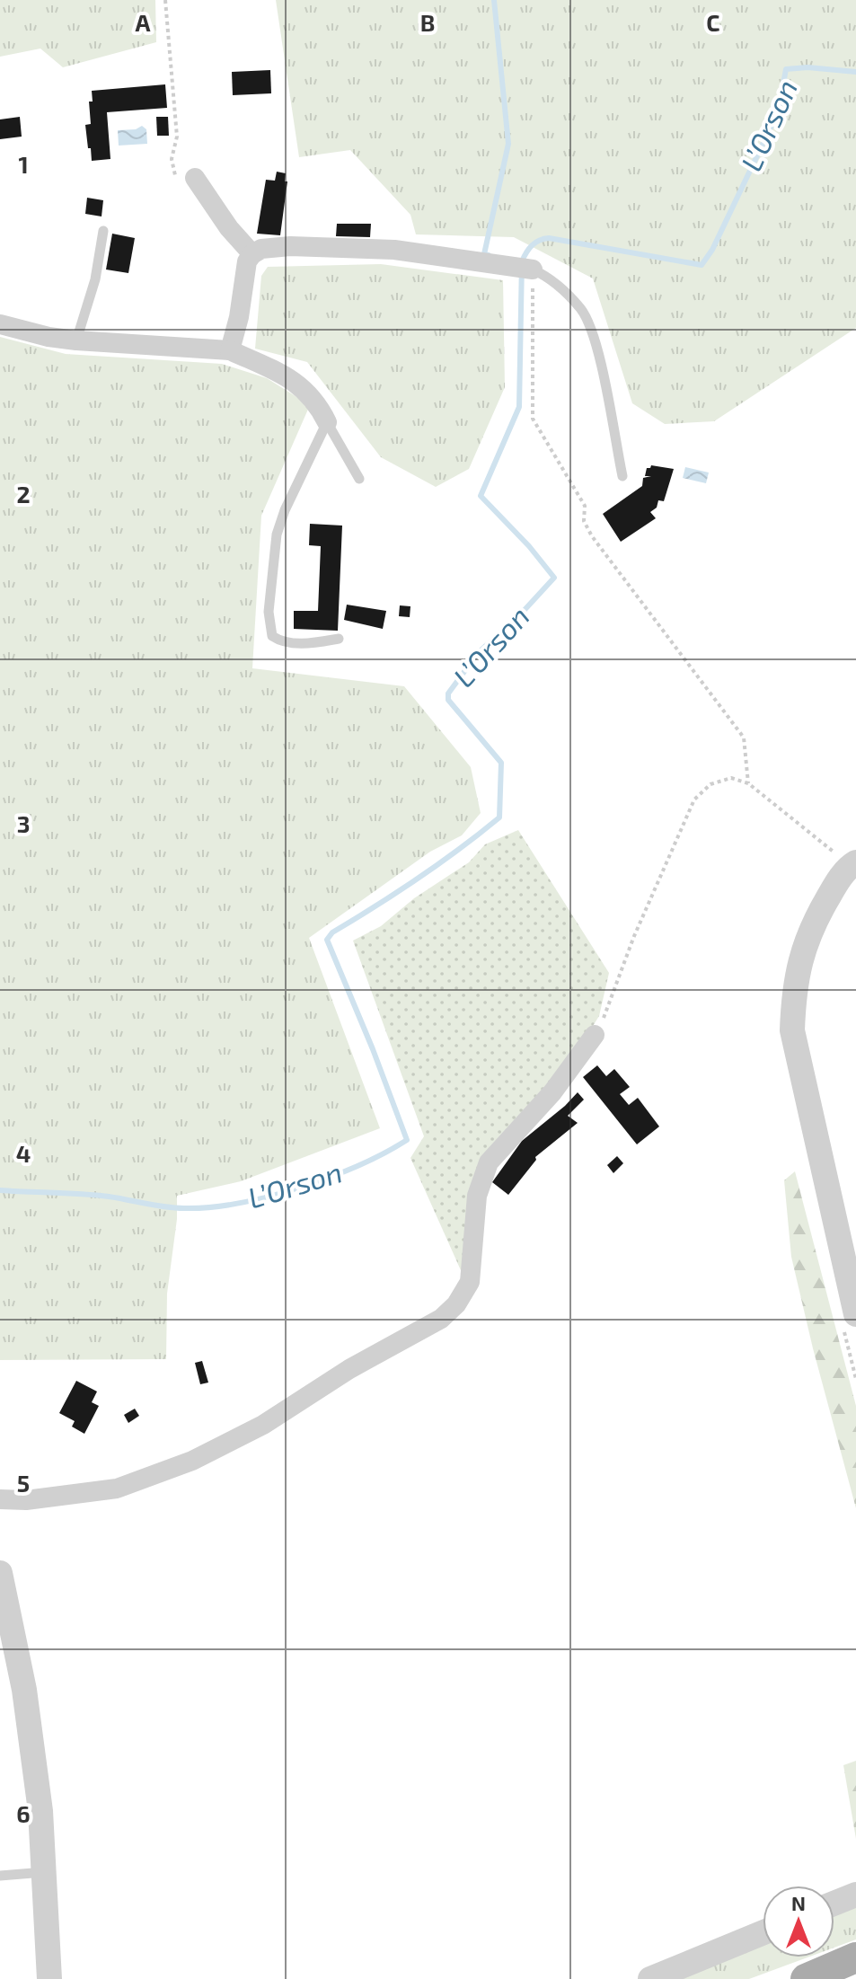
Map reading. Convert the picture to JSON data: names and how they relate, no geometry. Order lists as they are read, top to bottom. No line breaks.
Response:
{"water":["L’Orson"],"north":"top","grid":{"columns":["A","B","C"],"rows":["1","2","3","4","5","6"]}}
